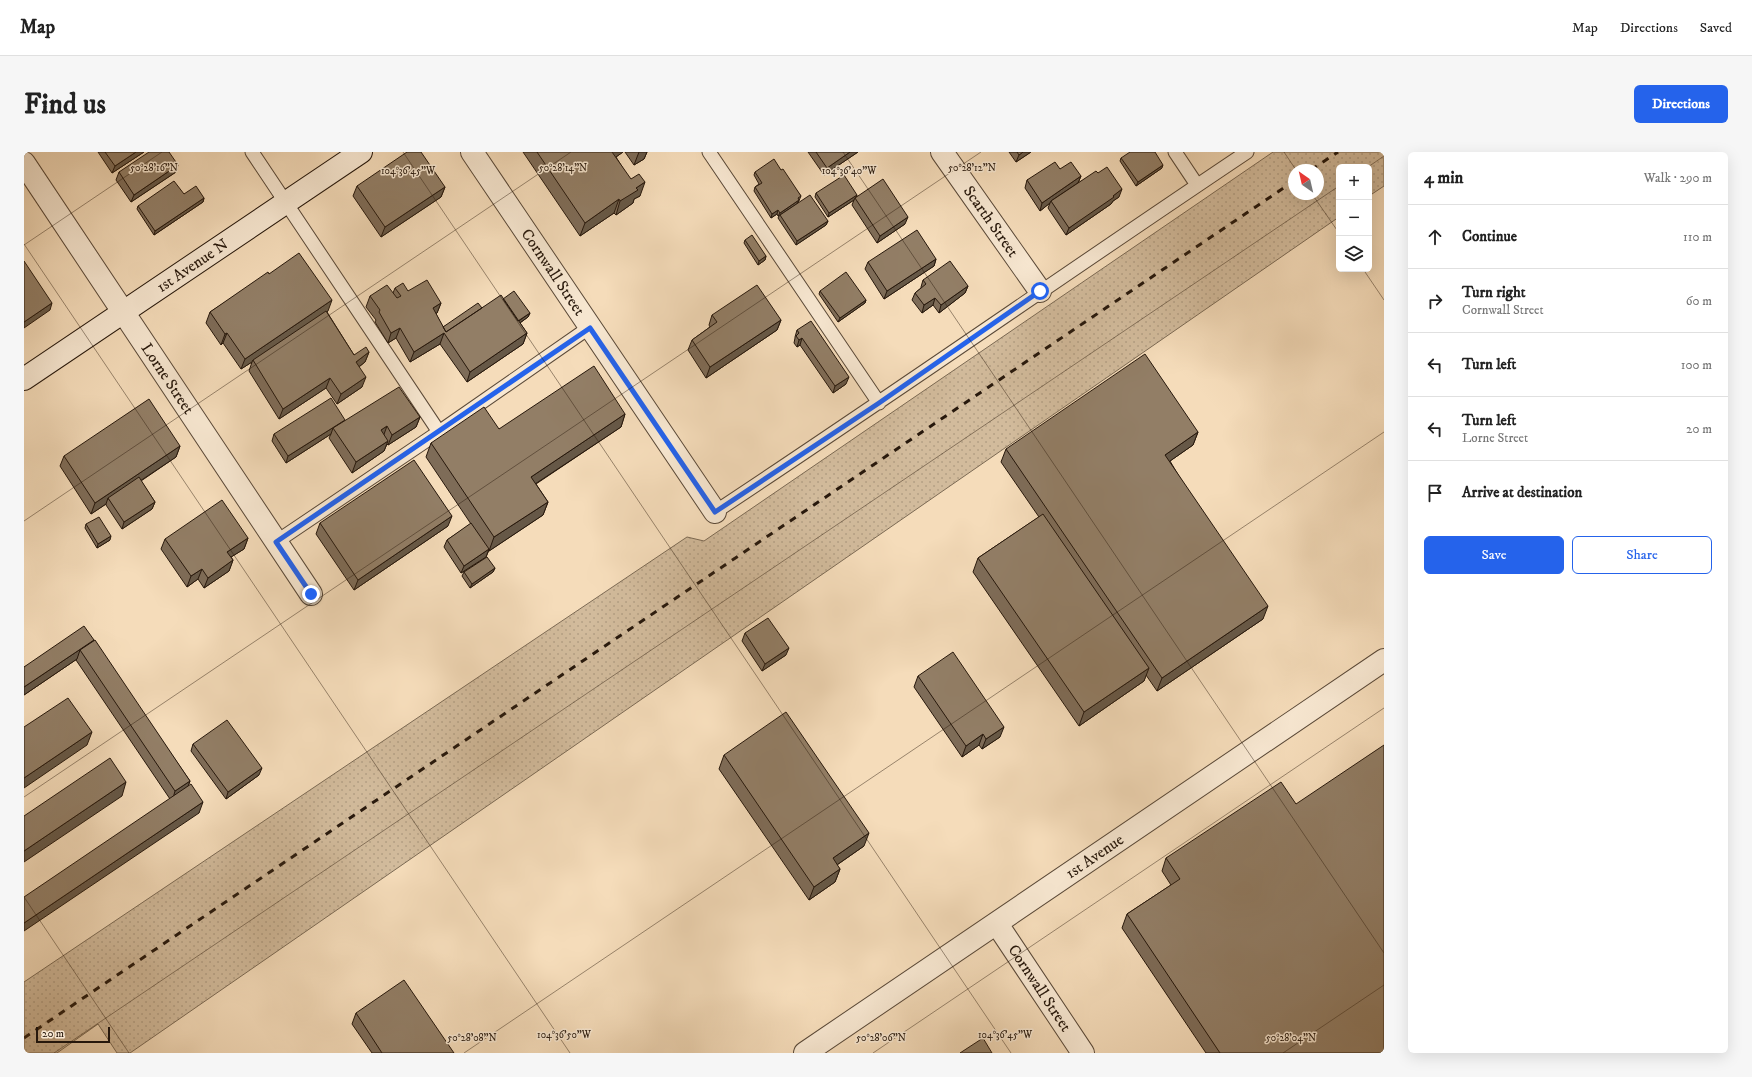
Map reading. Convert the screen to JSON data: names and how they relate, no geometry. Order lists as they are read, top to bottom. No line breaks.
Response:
{"streets":{"street":["Scarth Street","1st Avenue N","Cornwall Street","Lorne Street","1st Avenue"]},"crossings":[["1st Avenue N","Lorne Street"],["Cornwall Street","1st Avenue"]],"scale_bar":"20 m","north":"top left","page":{"header":"Map","nav":["Map","Directions","Saved"],"buttons":["Directions",["Save","Share"]],"title":"Find us","heading":["4 min","Walk · 290 m"],"map_buttons":["+","−"],"list":[["Continue","110 m"],["Turn right","Cornwall Street","60 m"],["Turn left","100 m"],["Turn left","Lorne Street","20 m"],"Arrive at destination"],"scale":"20 m"},"coordinates":["50°28'16\"N","50°28'14\"N","50°28'12\"N","104°36'45\"W","104°36'40\"W","104°36'50\"W","50°28'08\"N","50°28'06\"N","50°28'04\"N"]}
